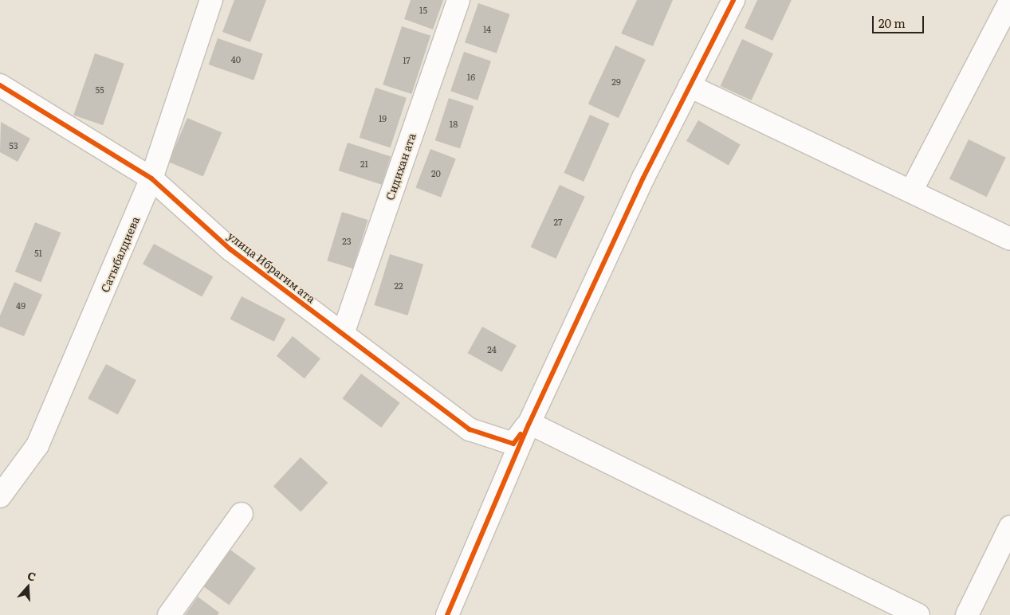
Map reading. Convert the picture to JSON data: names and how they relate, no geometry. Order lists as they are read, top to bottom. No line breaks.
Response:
{"streets":{"street":["Сидихан ата","Сатыбалдиева","улица Ибрагим ата"]},"crossings":[["Сидихан ата","улица Ибрагим ата"],["Сатыбалдиева","улица Ибрагим ата"]],"house_numbers":["15","14","40","17","16","29","55","19","18","53","21","20","27","23","51","22","49","24"],"scale_bar":"20 m","north":"top"}
